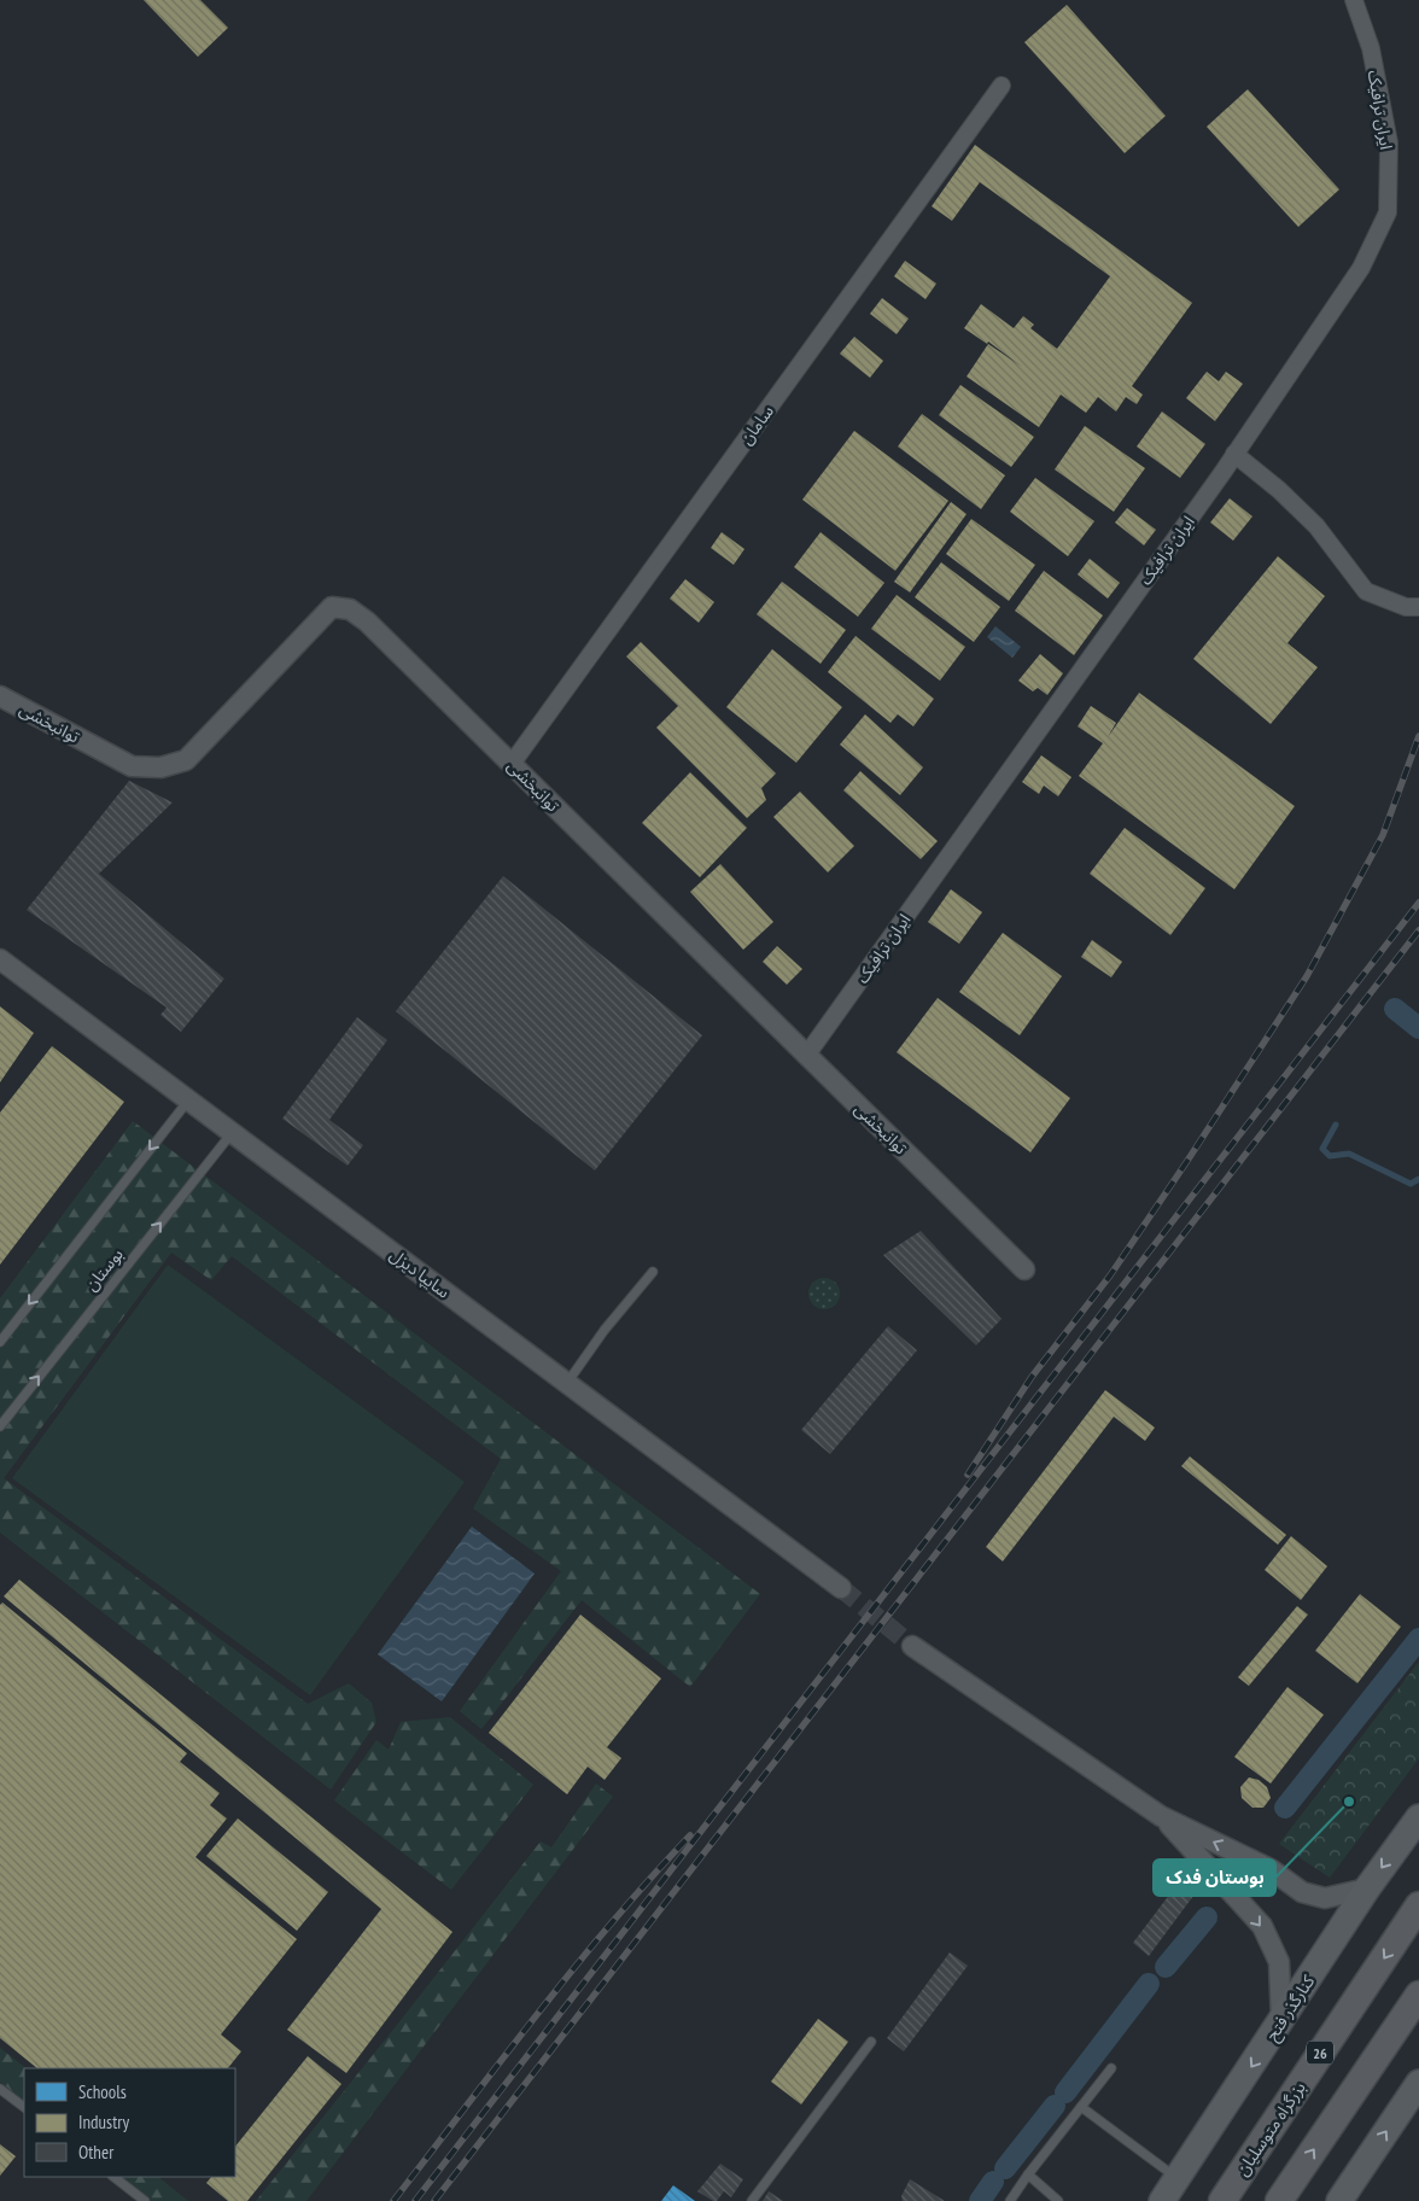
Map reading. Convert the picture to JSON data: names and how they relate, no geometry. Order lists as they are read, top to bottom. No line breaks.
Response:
{"streets":{"highway":["26","بزرگراه متوسلیان"],"main road":["کنارگذر فتح"],"street":["ایران ترافیک","سامان","توانبخشی","سایپا دیزل"],"lane":["بوستان"]},"crossings":[["ایران ترافیک","توانبخشی"],["سامان","توانبخشی"],["بوستان","سایپا دیزل"]],"places":["بوستان فدک"],"legend":["Schools","Industry","Other"]}
